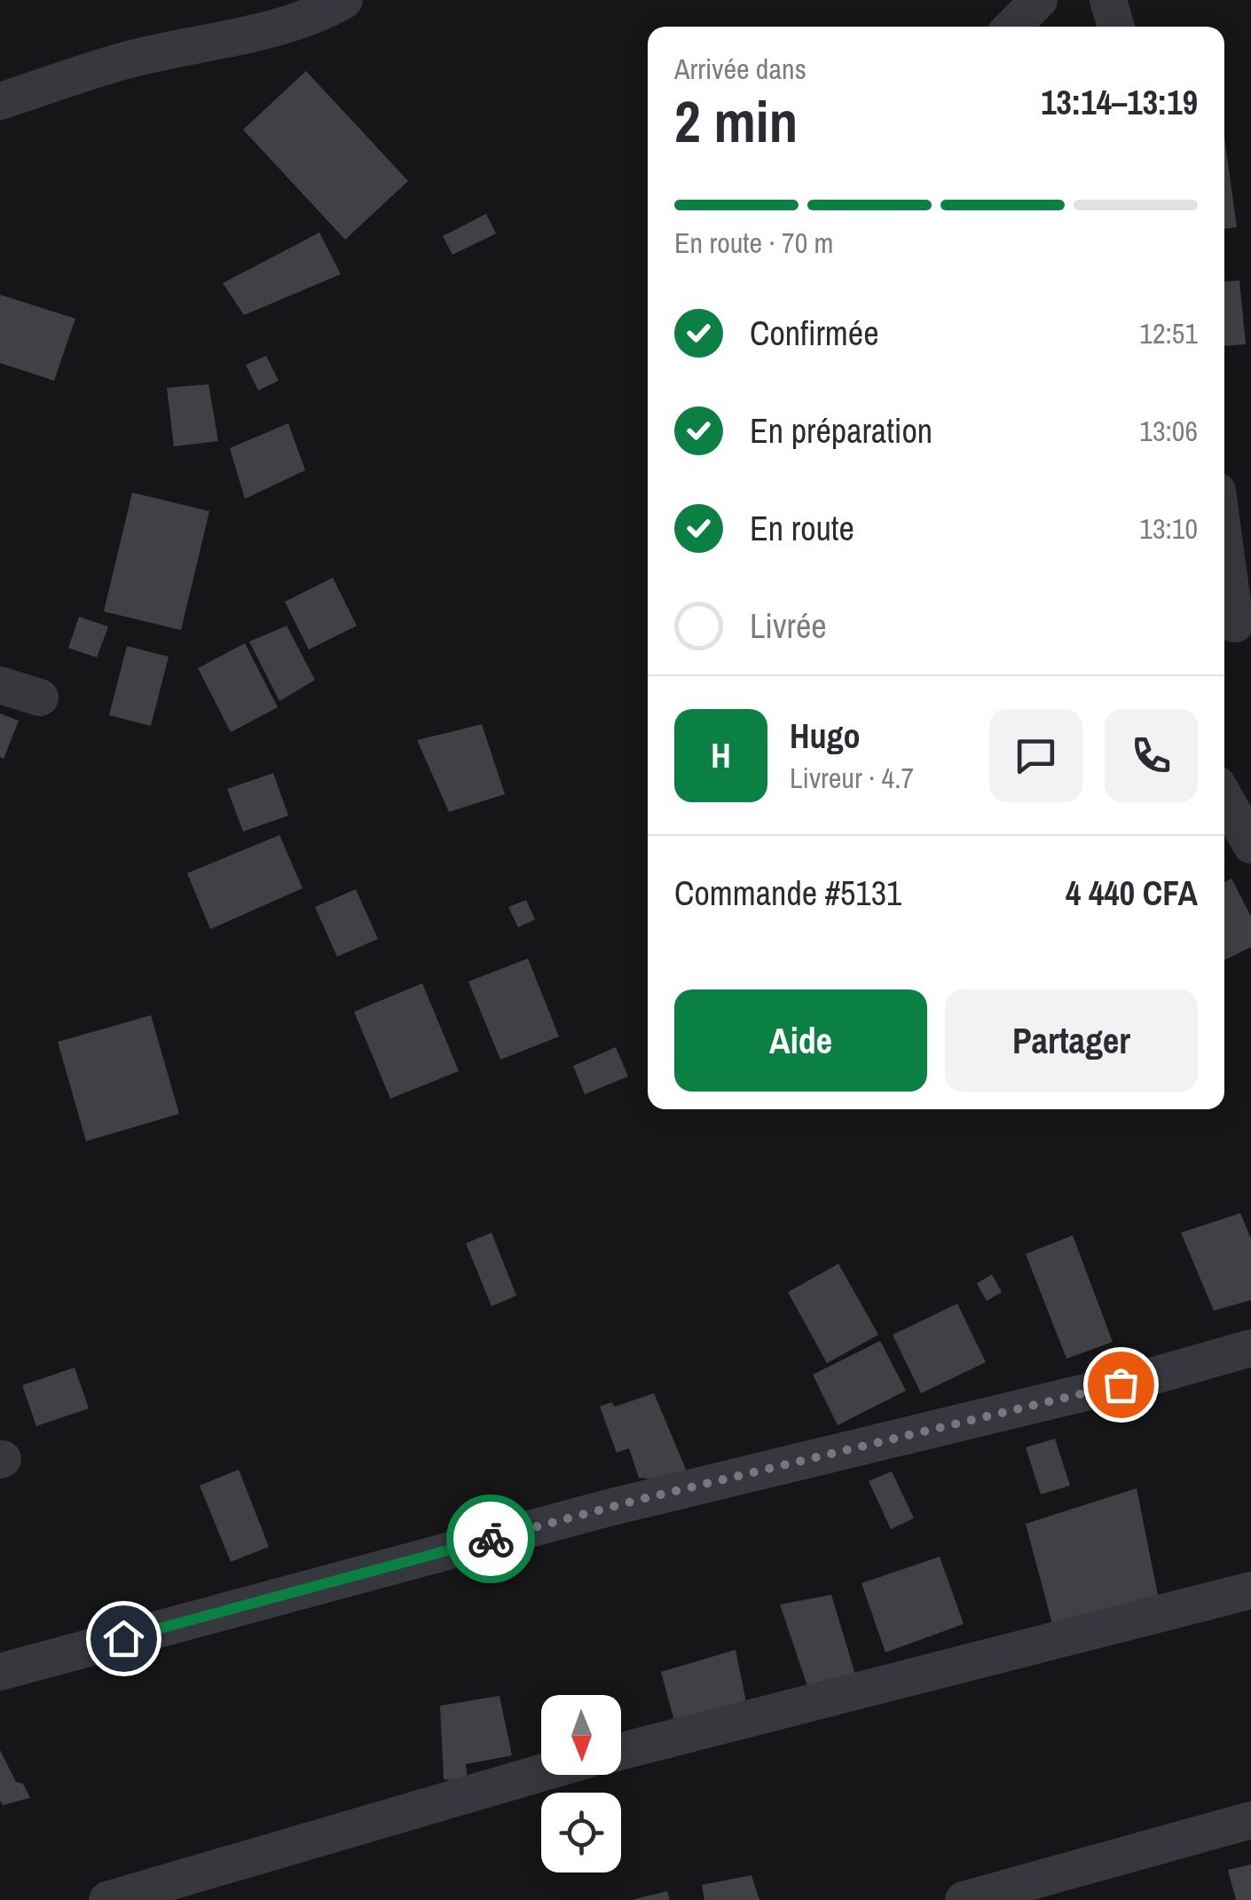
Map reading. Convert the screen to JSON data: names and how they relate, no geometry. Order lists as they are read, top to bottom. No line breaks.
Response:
{"north":"bottom","page":{"heading":["2 min","Arrivée dans","13:14–13:19"],"panel":["Hugo","Livreur · 4.7","Commande #5131","4 440 CFA"],"bar":"En route · 70 m","list":[["Confirmée","12:51"],["En préparation","13:06"],["En route","13:10"],"Livrée"],"round":"H","buttons":["Aide","Partager"]}}
